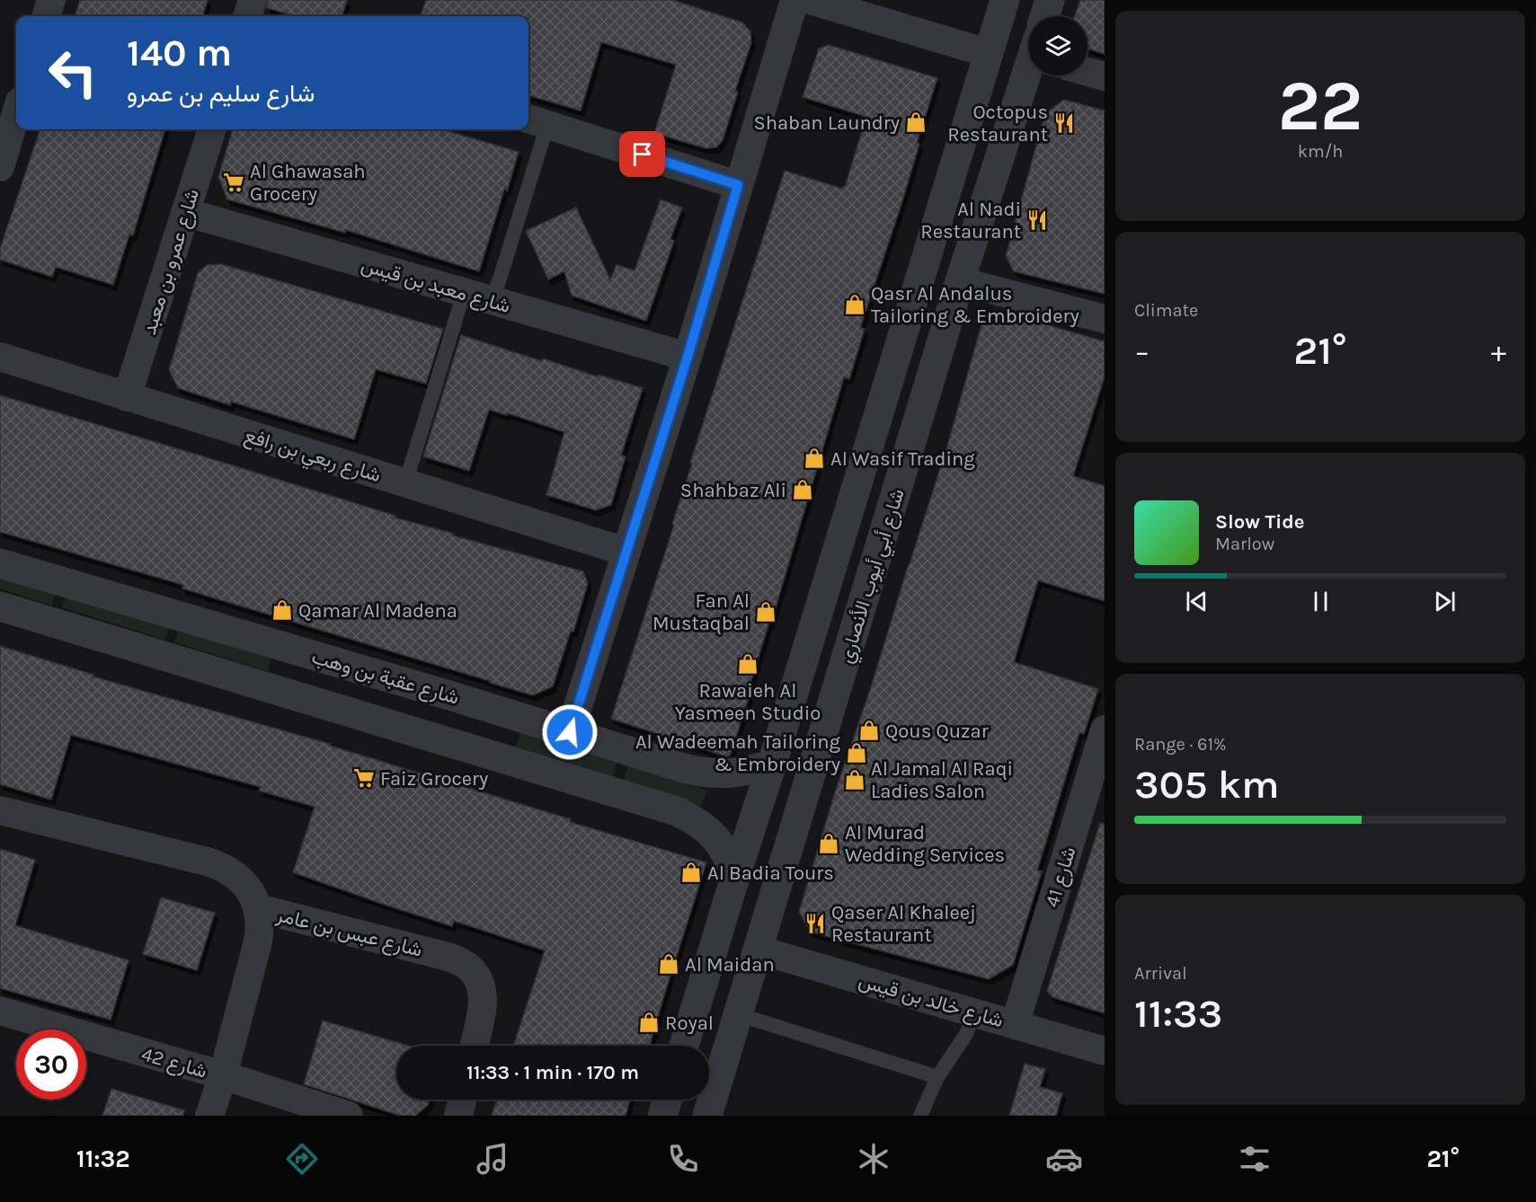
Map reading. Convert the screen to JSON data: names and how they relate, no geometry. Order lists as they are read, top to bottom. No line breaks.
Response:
{"streets":{"street":["شارع عمرو بن معبد","شارع معبد بن قيس","شارع ربعي بن رافع","شارع أبي أيوب الأنصاري","شارع عقبة بن وهب","شارع 41","شارع عبس بن عامر","شارع خالد بن قيس","شارع 42"]},"crossings":[["شارع عمرو بن معبد","شارع معبد بن قيس"],["شارع عمرو بن معبد","شارع ربعي بن رافع"],["شارع أبي أيوب الأنصاري","شارع عقبة بن وهب"],["شارع أبي أيوب الأنصاري","شارع خالد بن قيس"],["شارع 41","شارع خالد بن قيس"]],"places":{"shop":["Shaban Laundry","Qasr Al Andalus Tailoring & Embroidery","Al Wasif Trading","Shahbaz Ali","Qamar Al Madena","Fan Al Mustaqbal","Rawaieh Al Yasmeen Studio","Qous Quzar","Al Wadeemah Tailoring & Embroidery","Al Jamal Al Raqi Ladies Salon","Al Murad Wedding Services","Al Badia Tours","Al Maidan","Royal"],"restaurant":["Octopus Restaurant","Al Nadi Restaurant","Qaser Al Khaleej Restaurant"],"supermarket":["Al Ghawasah Grocery","Faiz Grocery"]},"page":{"tile":[["22","km/h"],"Climate",["Range · 61%","305 km"],["Arrival","11:33"]],"turn":["140 m","شارع سليم بن عمرو"],"heat":["−","21°","+"],"song":["Slow Tide","Marlow"],"limit":"30","trip":"11:33 · 1 min · 170 m","tabs":["11:32","21°"]}}
